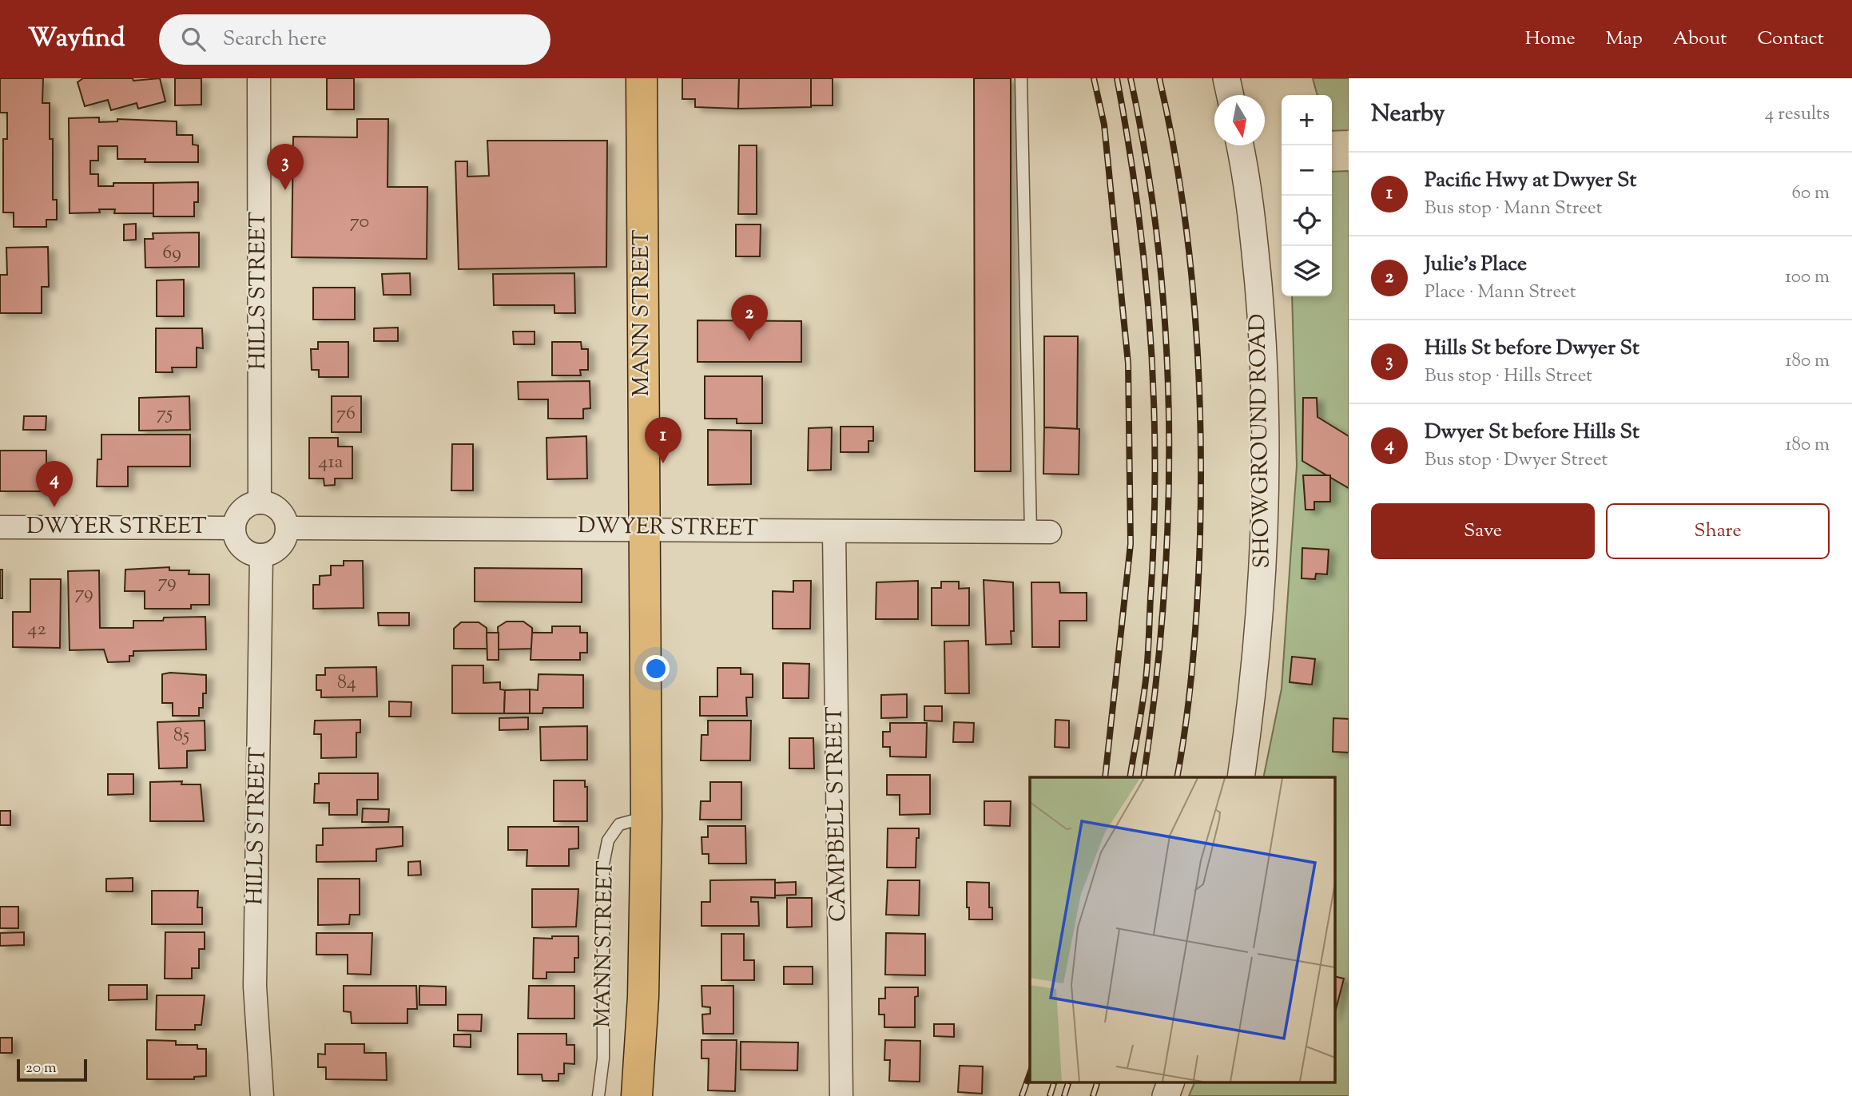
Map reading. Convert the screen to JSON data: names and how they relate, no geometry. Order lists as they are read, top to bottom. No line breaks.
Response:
{"streets":{"main road":["MANN STREET"],"street":["HILLS STREET","SHOWGROUND ROAD","DWYER STREET","CAMPBELL STREET"]},"crossings":[["HILLS STREET","DWYER STREET"],["MANN STREET","DWYER STREET"],["DWYER STREET","CAMPBELL STREET"]],"house_numbers":["70","69","75","76","41a","79","79","42","84","85"],"scale_bar":"20 m","north":"bottom","page":{"header":"Wayfind","search":"Search here","nav":["Home","Map","About","Contact"],"heading":["Nearby","4 results"],"map_buttons":["+","−"],"pins":["3","2","1","4"],"list":[{"mark":"1","name":"Pacific Hwy at Dwyer St","note":"Bus stop · Mann Street","value":"60 m"},{"mark":"2","name":"Julie's Place","note":"Place · Mann Street","value":"100 m"},{"mark":"3","name":"Hills St before Dwyer St","note":"Bus stop · Hills Street","value":"180 m"},{"mark":"4","name":"Dwyer St before Hills St","note":"Bus stop · Dwyer Street","value":"180 m"}],"buttons":["Save","Share"],"scale":"20 m"}}
